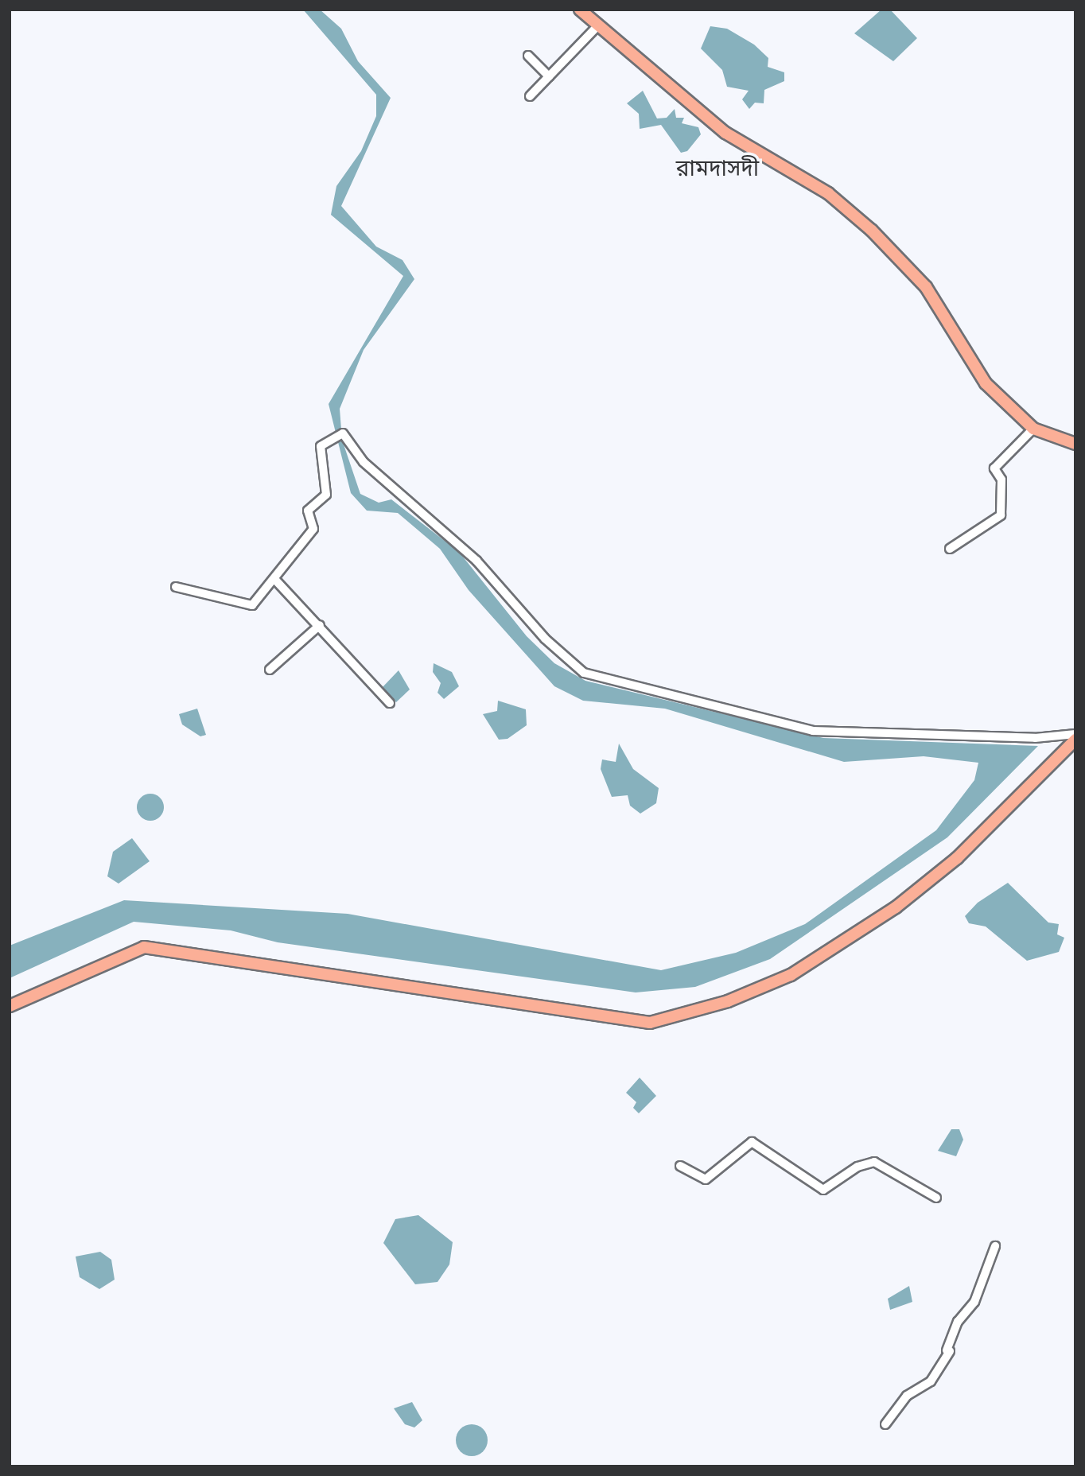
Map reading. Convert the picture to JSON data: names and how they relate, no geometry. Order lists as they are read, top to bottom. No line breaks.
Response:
{"districts":["রামদাসদী"]}
